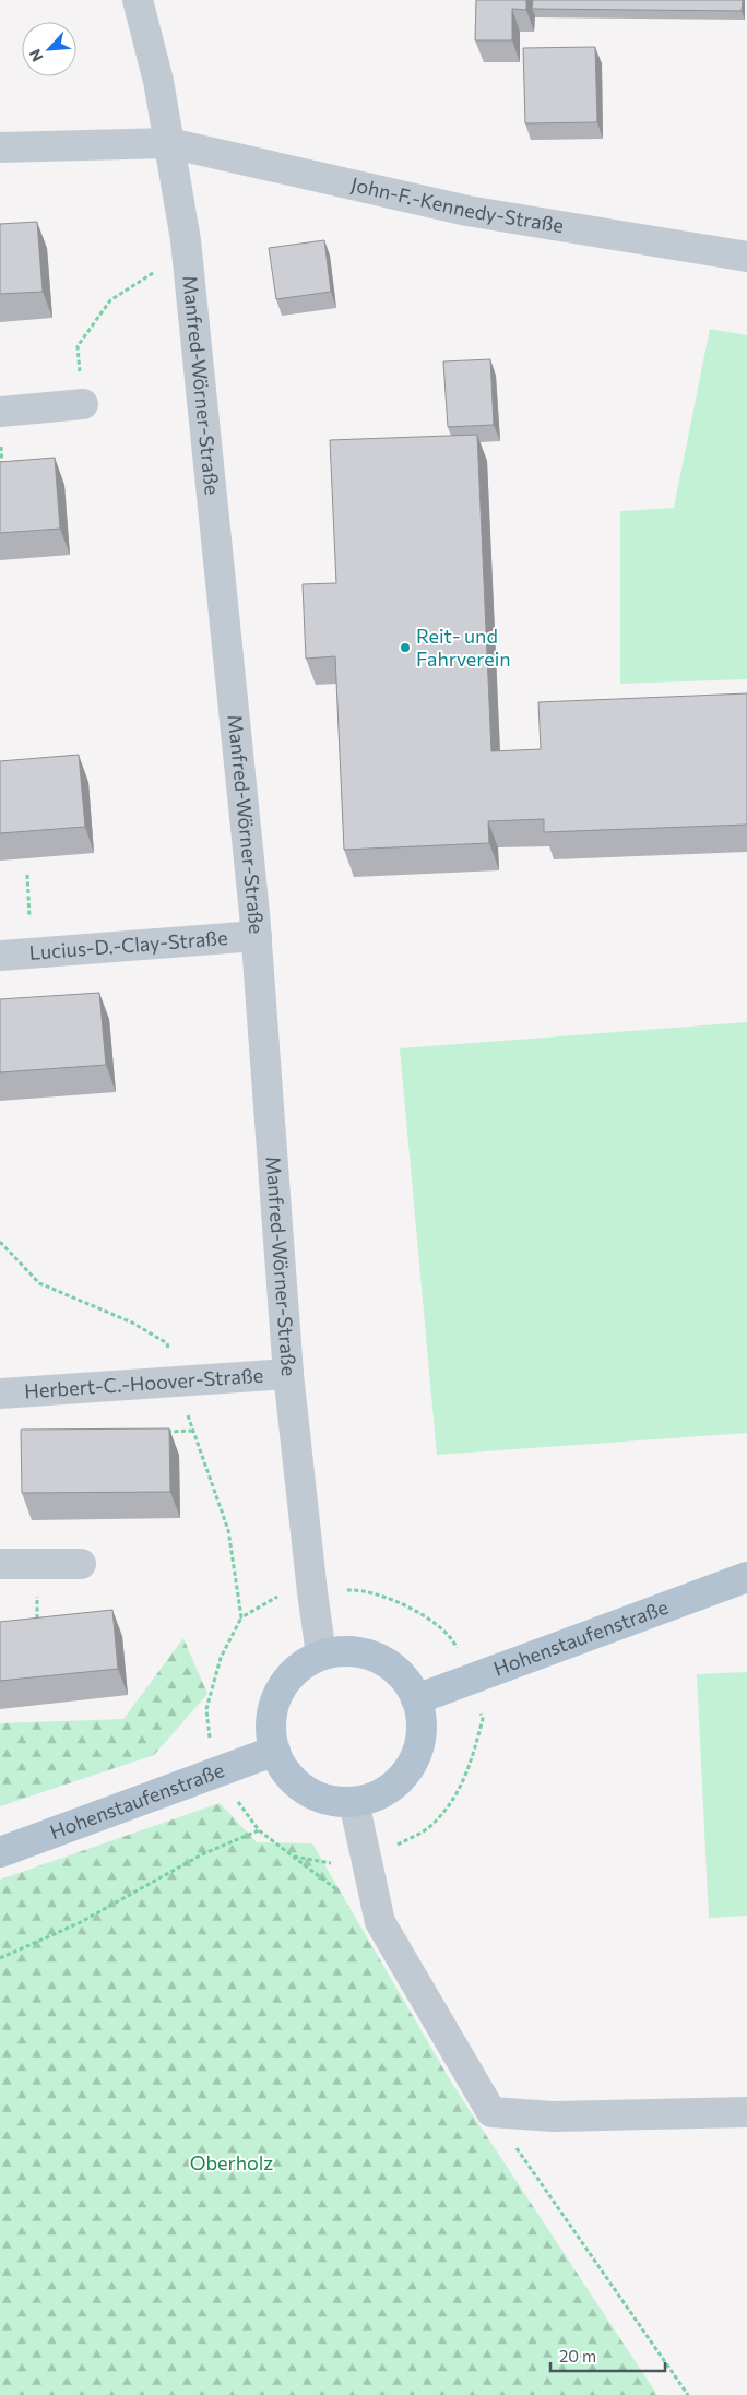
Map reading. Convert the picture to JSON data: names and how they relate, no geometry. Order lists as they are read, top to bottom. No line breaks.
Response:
{"streets":{"main road":["Hohenstaufenstraße"],"street":["John-F.-Kennedy-Straße","Manfred-Wörner-Straße","Lucius-D.-Clay-Straße","Herbert-C.-Hoover-Straße"]},"crossings":[["John-F.-Kennedy-Straße","Manfred-Wörner-Straße"],["Manfred-Wörner-Straße","Lucius-D.-Clay-Straße"],["Manfred-Wörner-Straße","Herbert-C.-Hoover-Straße"],["Manfred-Wörner-Straße","Hohenstaufenstraße"]],"parks":["Oberholz"],"places":["Reit- und Fahrverein"],"scale_bar":"20 m","north":"bottom left"}
